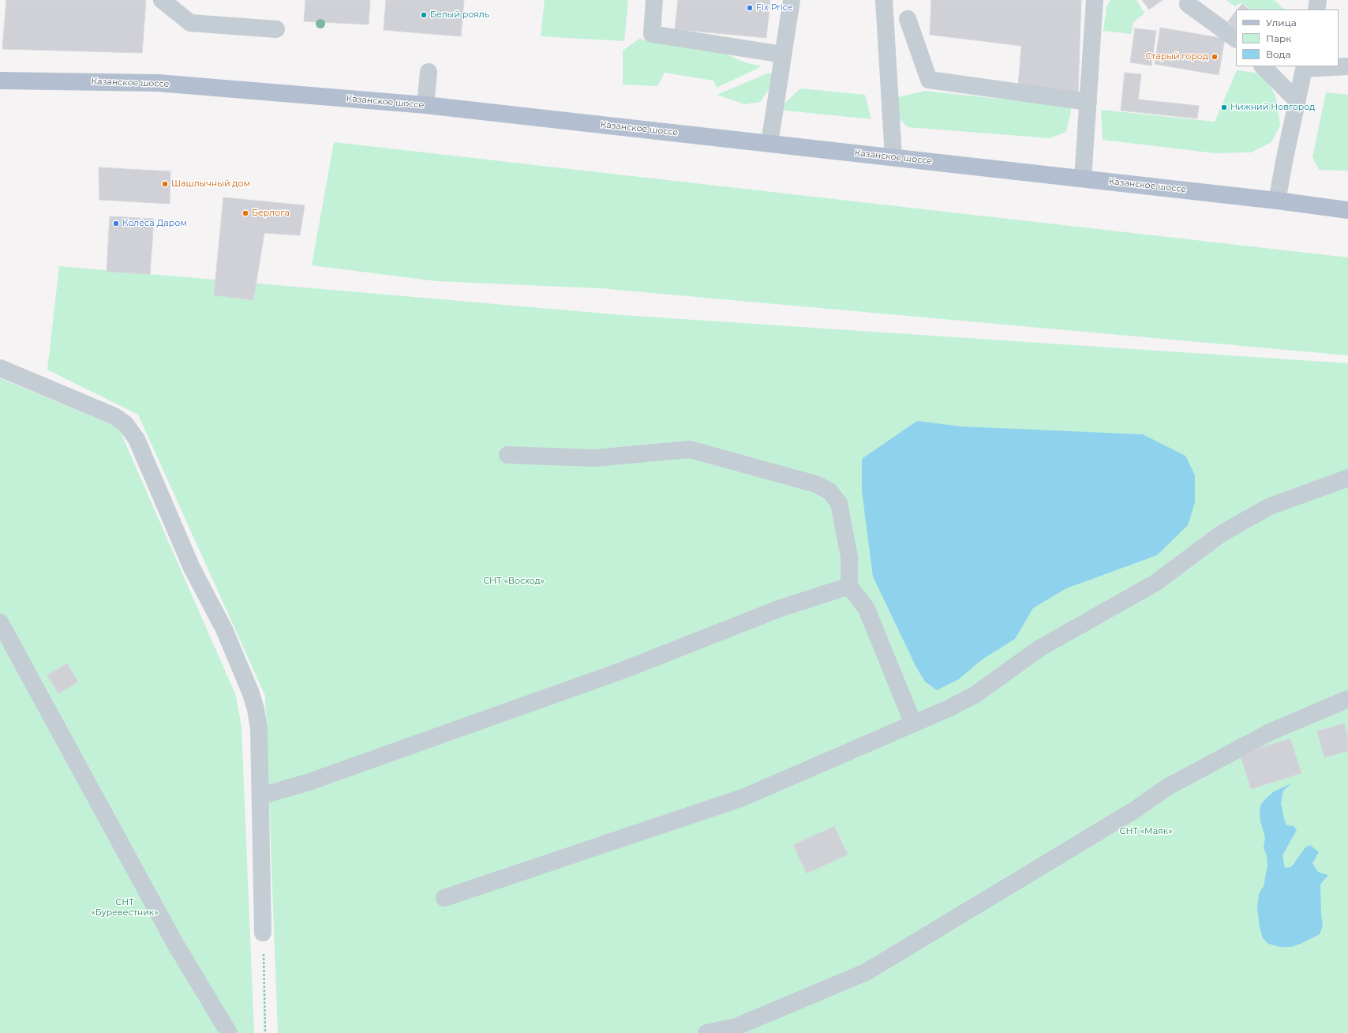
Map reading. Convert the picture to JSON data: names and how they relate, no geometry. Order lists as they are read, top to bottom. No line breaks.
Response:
{"streets":{"main road":["Казанское шоссе"]},"parks":["СНТ «Восход»","СНТ «Маяк»","СНТ «Буревестник»"],"places":["Fix Price","Белый рояль","Старый город","Нижний Новгород","Шашлычный дом","Берлога","Колёса Даром"],"legend":["Улица","Парк","Вода"]}
